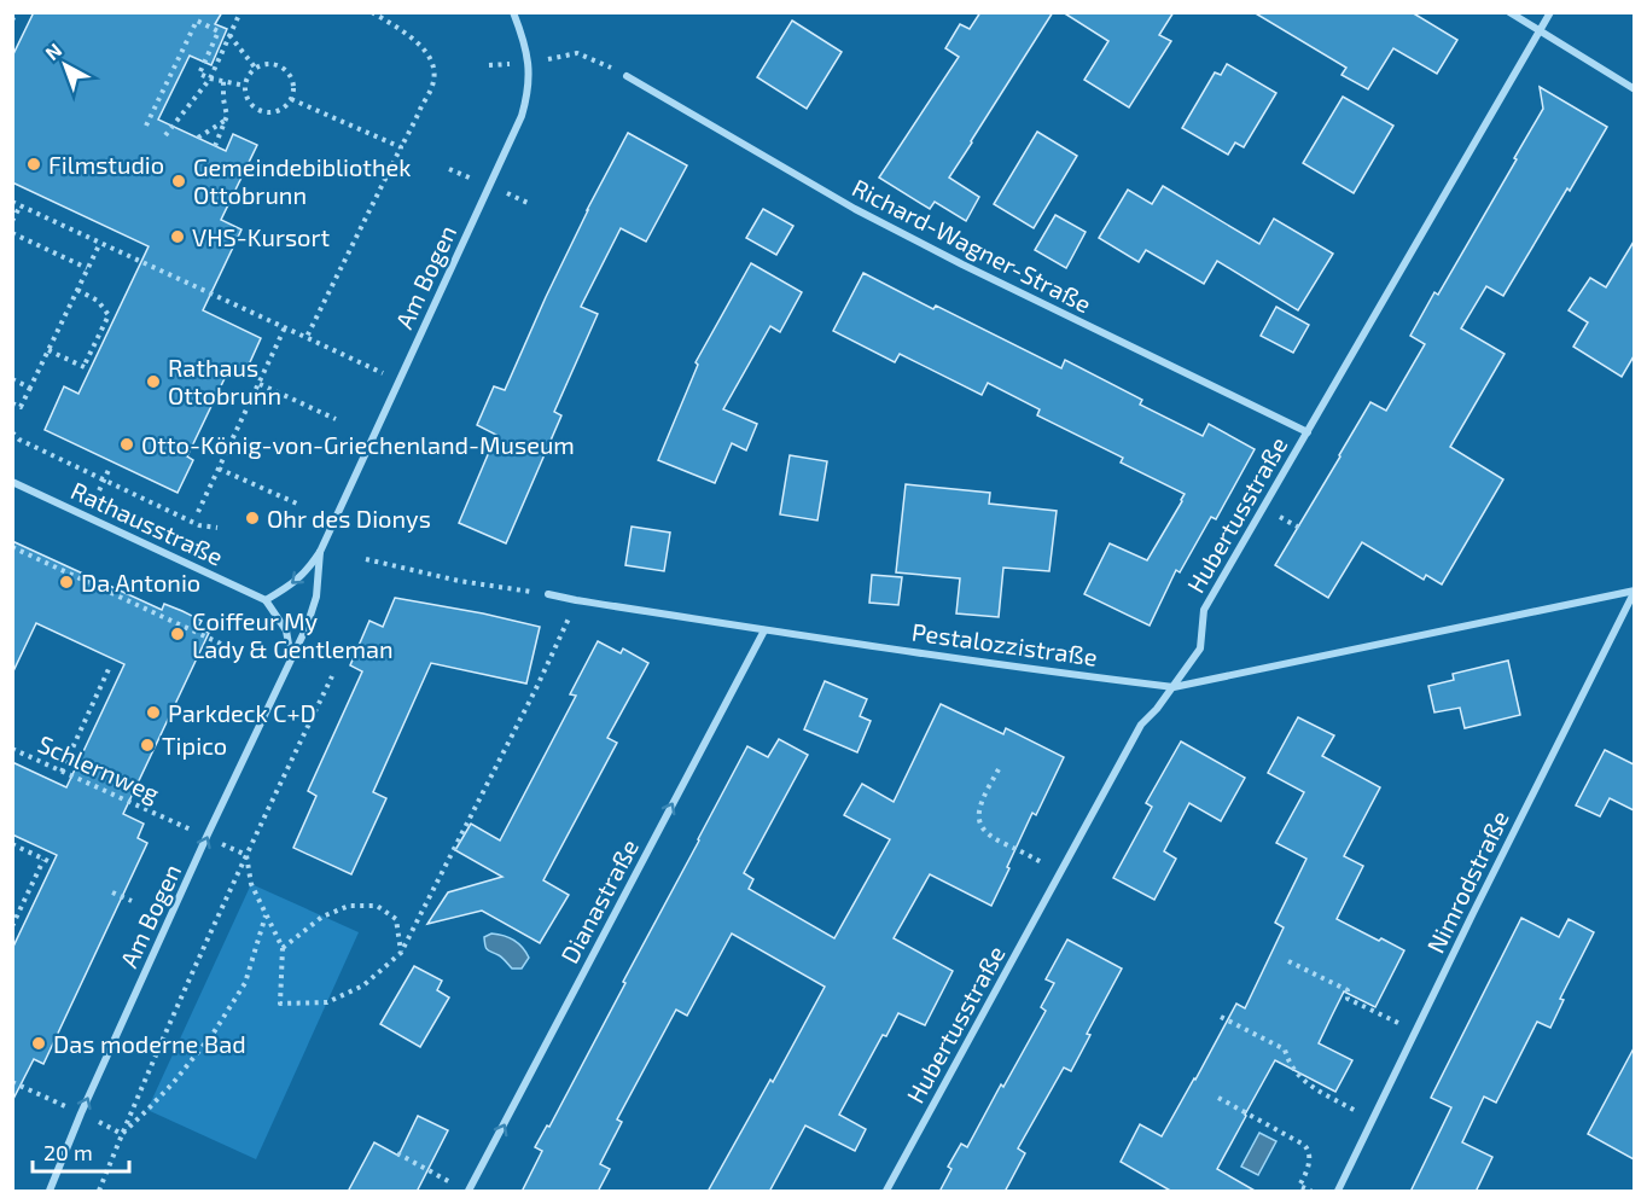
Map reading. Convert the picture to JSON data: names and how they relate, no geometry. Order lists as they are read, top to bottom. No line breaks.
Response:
{"streets":{"street":["Richard-Wagner-Straße","Am Bogen","Hubertusstraße","Rathausstraße","Pestalozzistraße","Nimrodstraße","Dianastraße"],"path":["Schlernweg"]},"crossings":[["Richard-Wagner-Straße","Hubertusstraße"],["Am Bogen","Rathausstraße"],["Hubertusstraße","Pestalozzistraße"],["Pestalozzistraße","Nimrodstraße"],["Pestalozzistraße","Dianastraße"]],"one_way":["Dianastraße"],"places":["Filmstudio","Gemeindebibliothek Ottobrunn","VHS-Kursort","Rathaus Ottobrunn","Otto-König-von-Griechenland-Museum","Ohr des Dionys","Da Antonio","Coiffeur My Lady & Gentleman","Parkdeck C+D","Tipico","Das moderne Bad"],"scale_bar":"20 m","north":"top left"}
